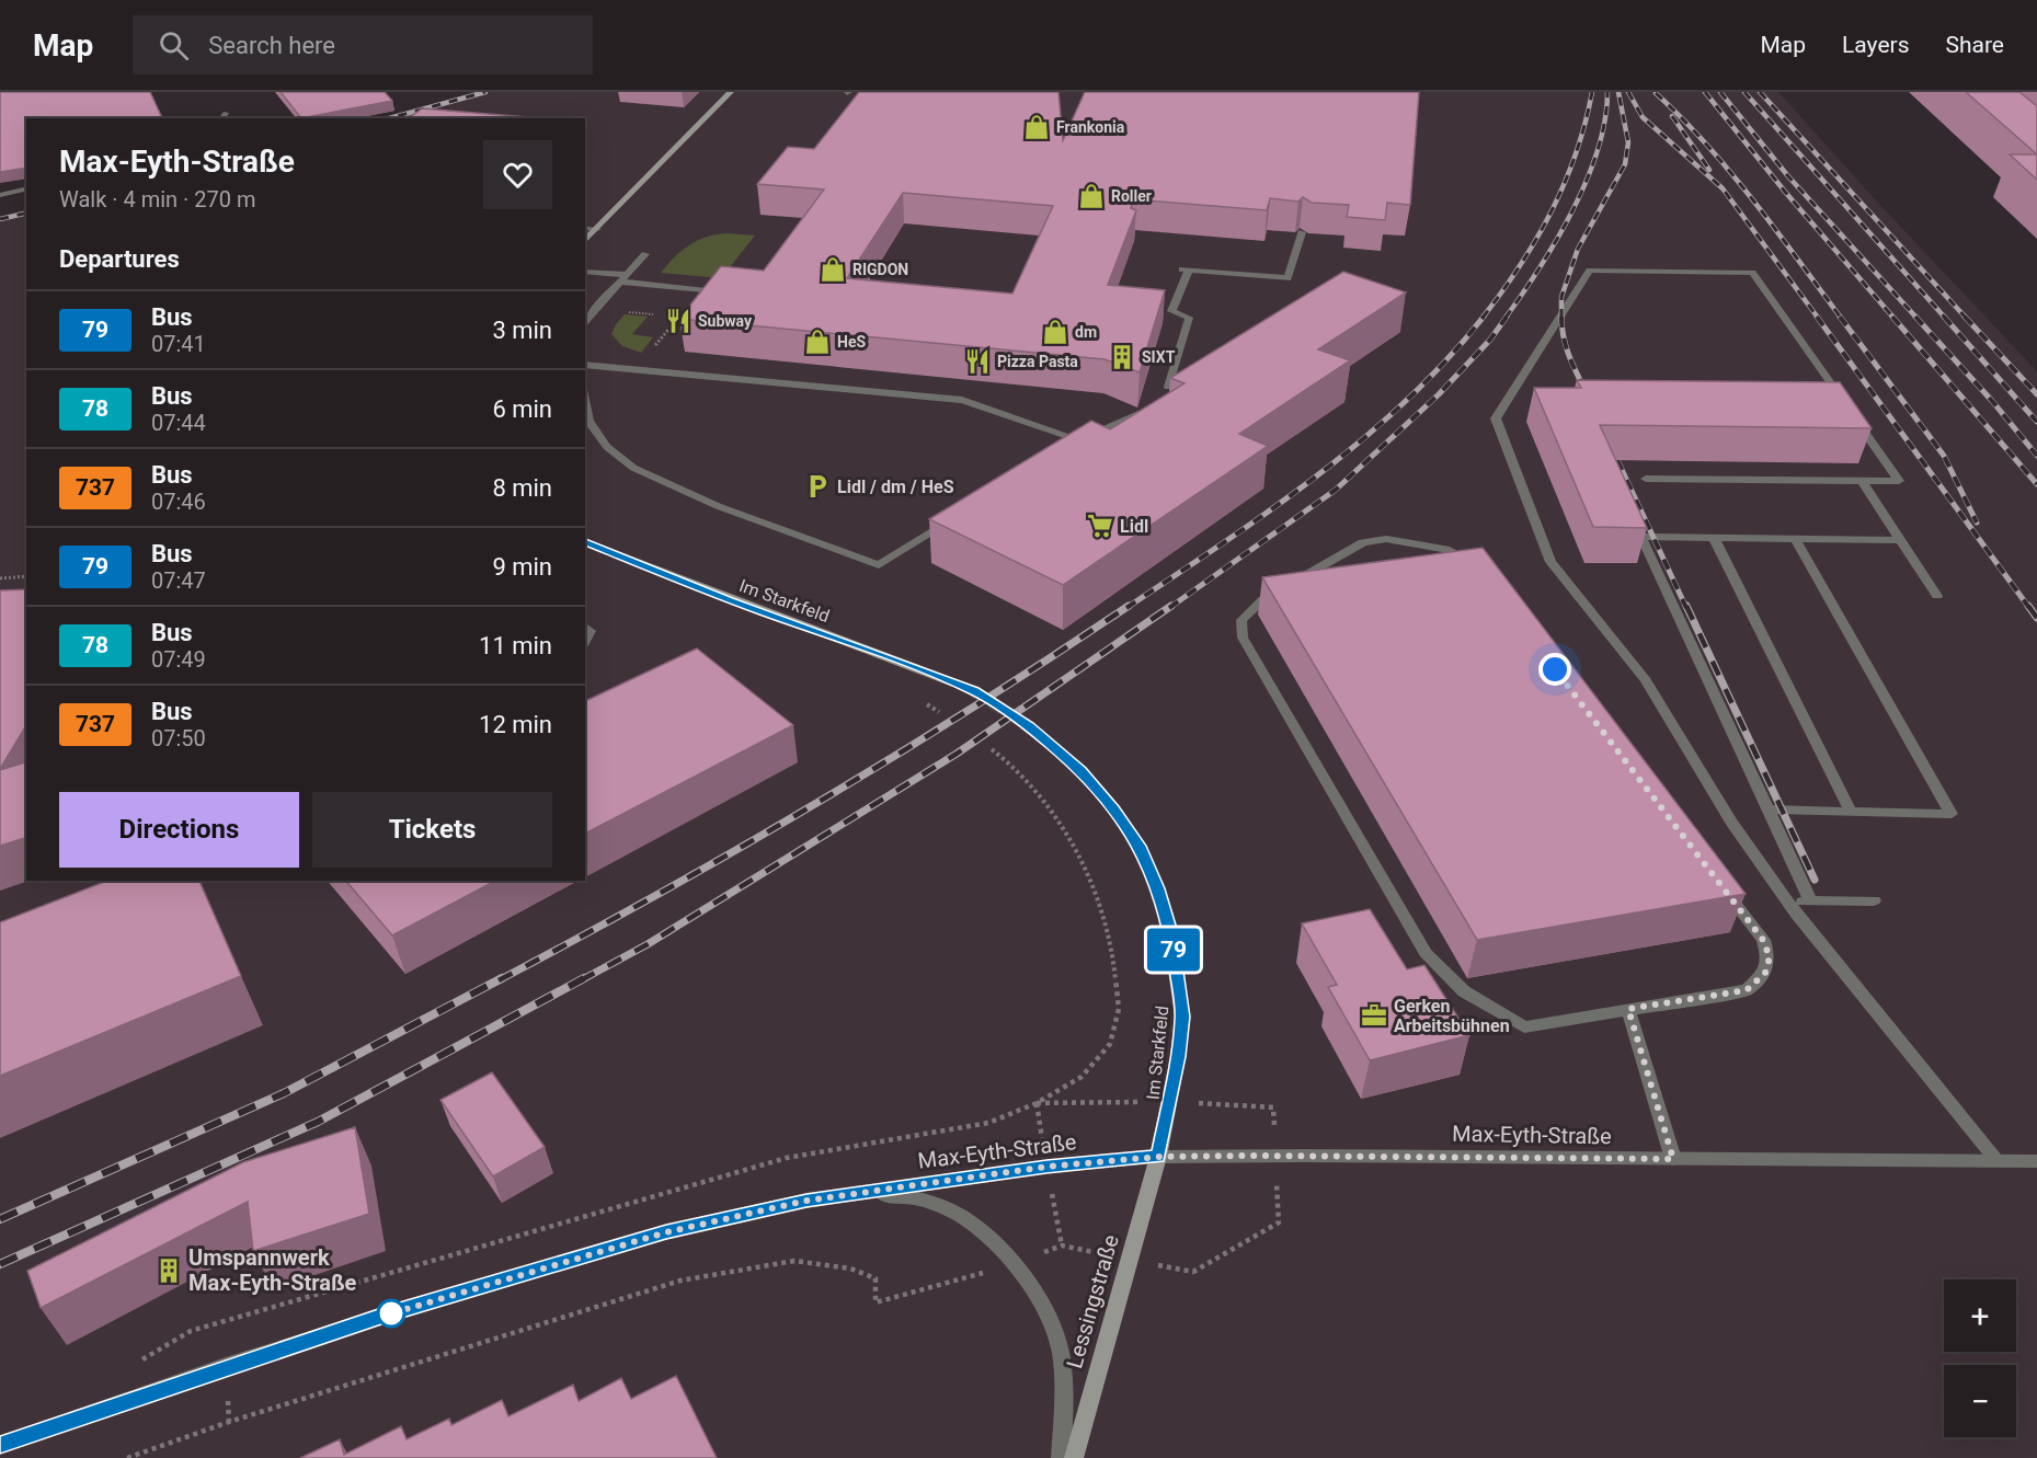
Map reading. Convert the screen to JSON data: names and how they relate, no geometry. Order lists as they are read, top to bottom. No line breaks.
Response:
{"streets":{"main road":["Im Starkfeld","Lessingstraße"],"street":["Max-Eyth-Straße"]},"crossings":[["Im Starkfeld","Max-Eyth-Straße"],["Im Starkfeld","Lessingstraße"],["Max-Eyth-Straße","Lessingstraße"]],"places":{"shop":["Frankonia","Roller","RIGDON","dm","HeS"],"restaurant":["Subway","Pizza Pasta"],"building":["SIXT","Umspannwerk Max-Eyth-Straße"],"parking":["Lidl / dm / HeS"],"supermarket":["Lidl"],"office":["Gerken Arbeitsbühnen"]},"lines":["bus line 79"],"page":{"header":"Map","search":"Search here","nav":["Map","Layers","Share"],"on_map":"79","heading":[["Max-Eyth-Straße","Walk · 4 min · 270 m"],"Departures"],"list":[{"mark":"79","name":"Bus","note":"07:41","value":"3 min"},{"mark":"78","name":"Bus","note":"07:44","value":"6 min"},{"mark":"737","name":"Bus","note":"07:46","value":"8 min"},{"mark":"79","name":"Bus","note":"07:47","value":"9 min"},{"mark":"78","name":"Bus","note":"07:49","value":"11 min"},{"mark":"737","name":"Bus","note":"07:50","value":"12 min"}],"buttons":["Directions","Tickets"],"map_buttons":["+","−"]}}
